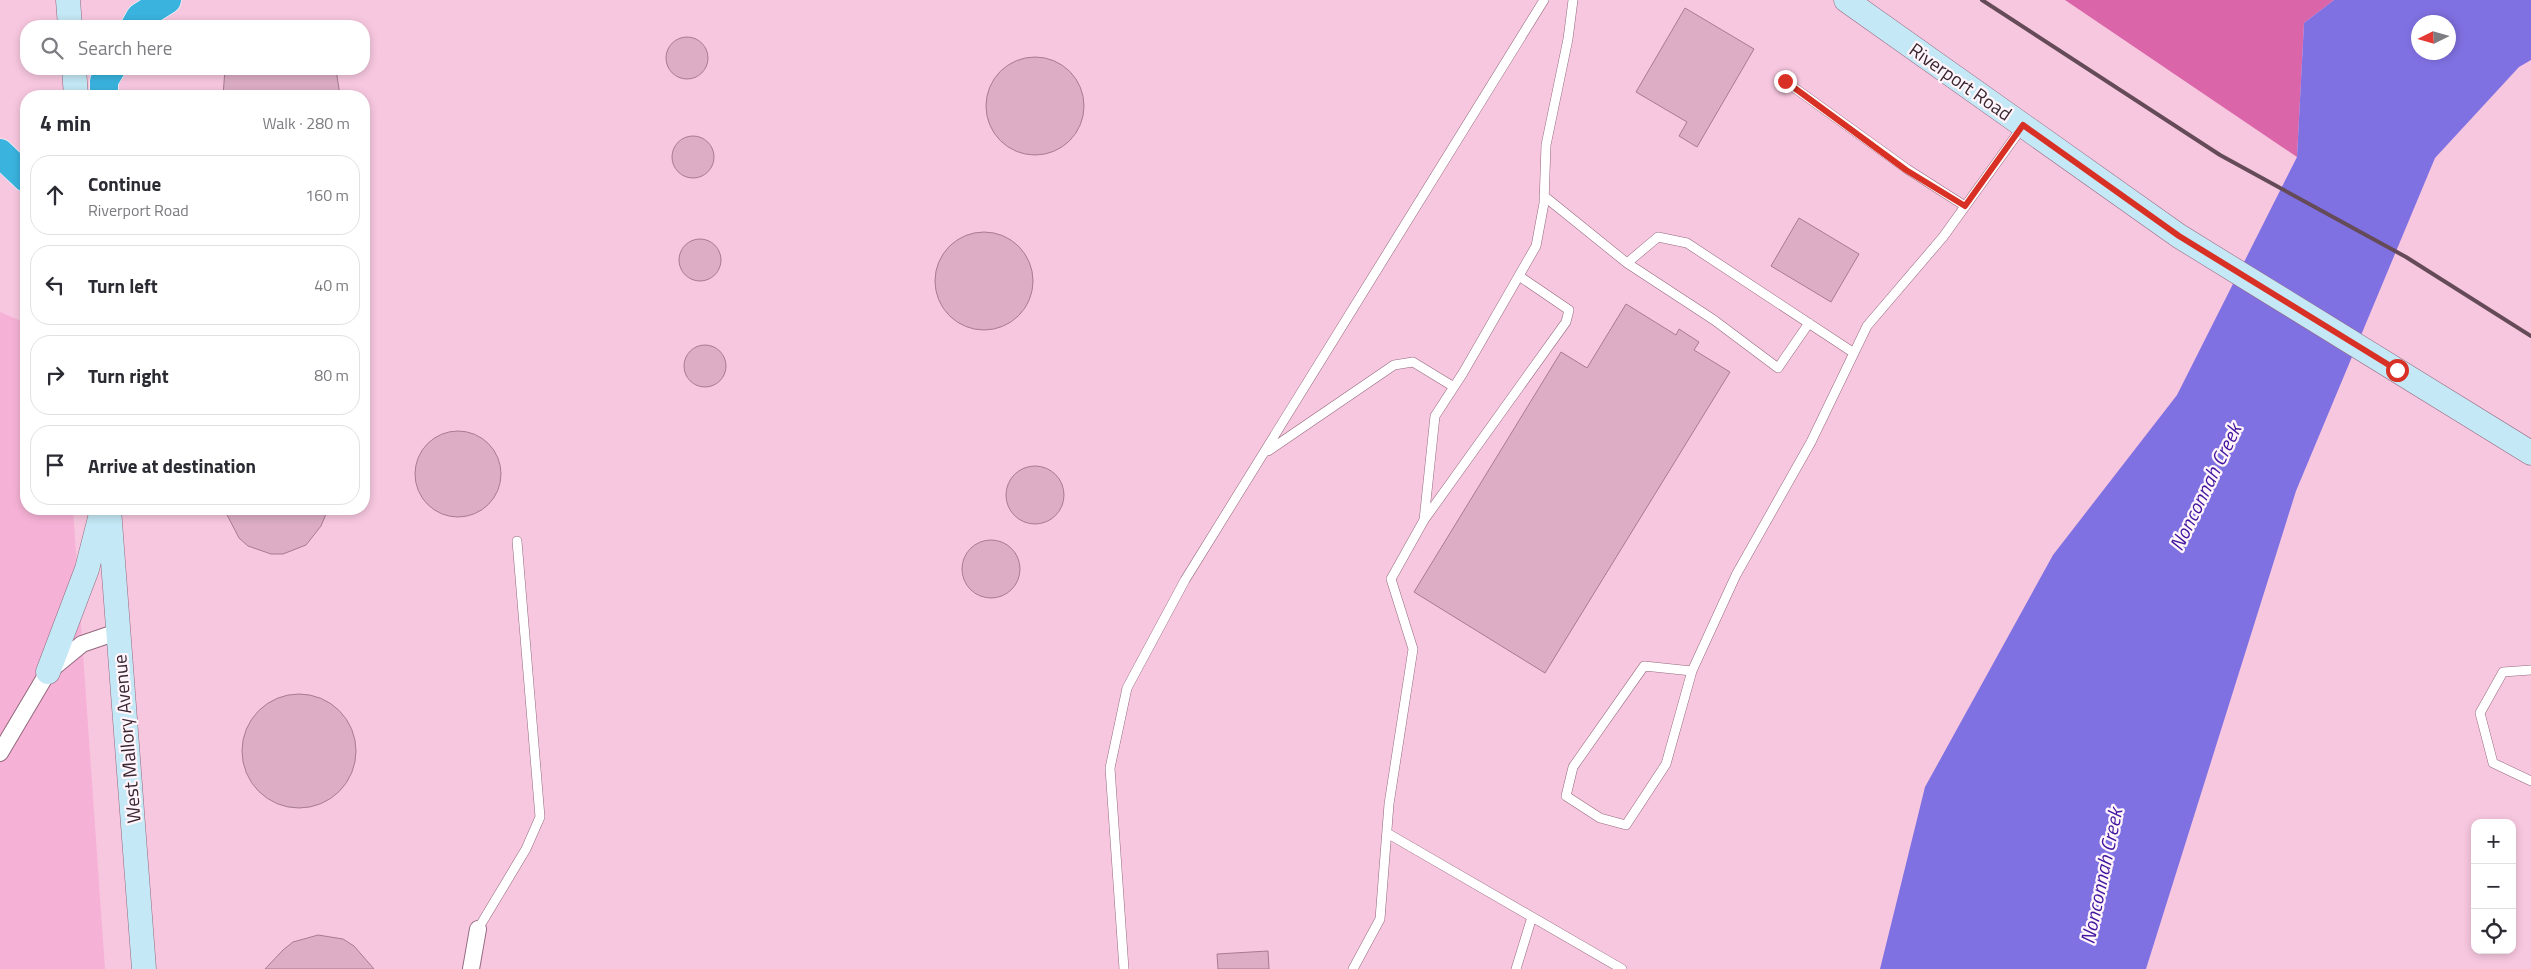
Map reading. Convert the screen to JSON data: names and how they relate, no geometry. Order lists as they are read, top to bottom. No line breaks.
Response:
{"streets":{"main road":["Riverport Road","West Mallory Avenue"]},"water":["Nonconnah Creek"],"north":"left","page":{"search":"Search here","heading":["4 min","Walk · 280 m"],"list":[["Continue","Riverport Road","160 m"],["Turn left","40 m"],["Turn right","80 m"],"Arrive at destination"],"map_buttons":["+","−"]}}
